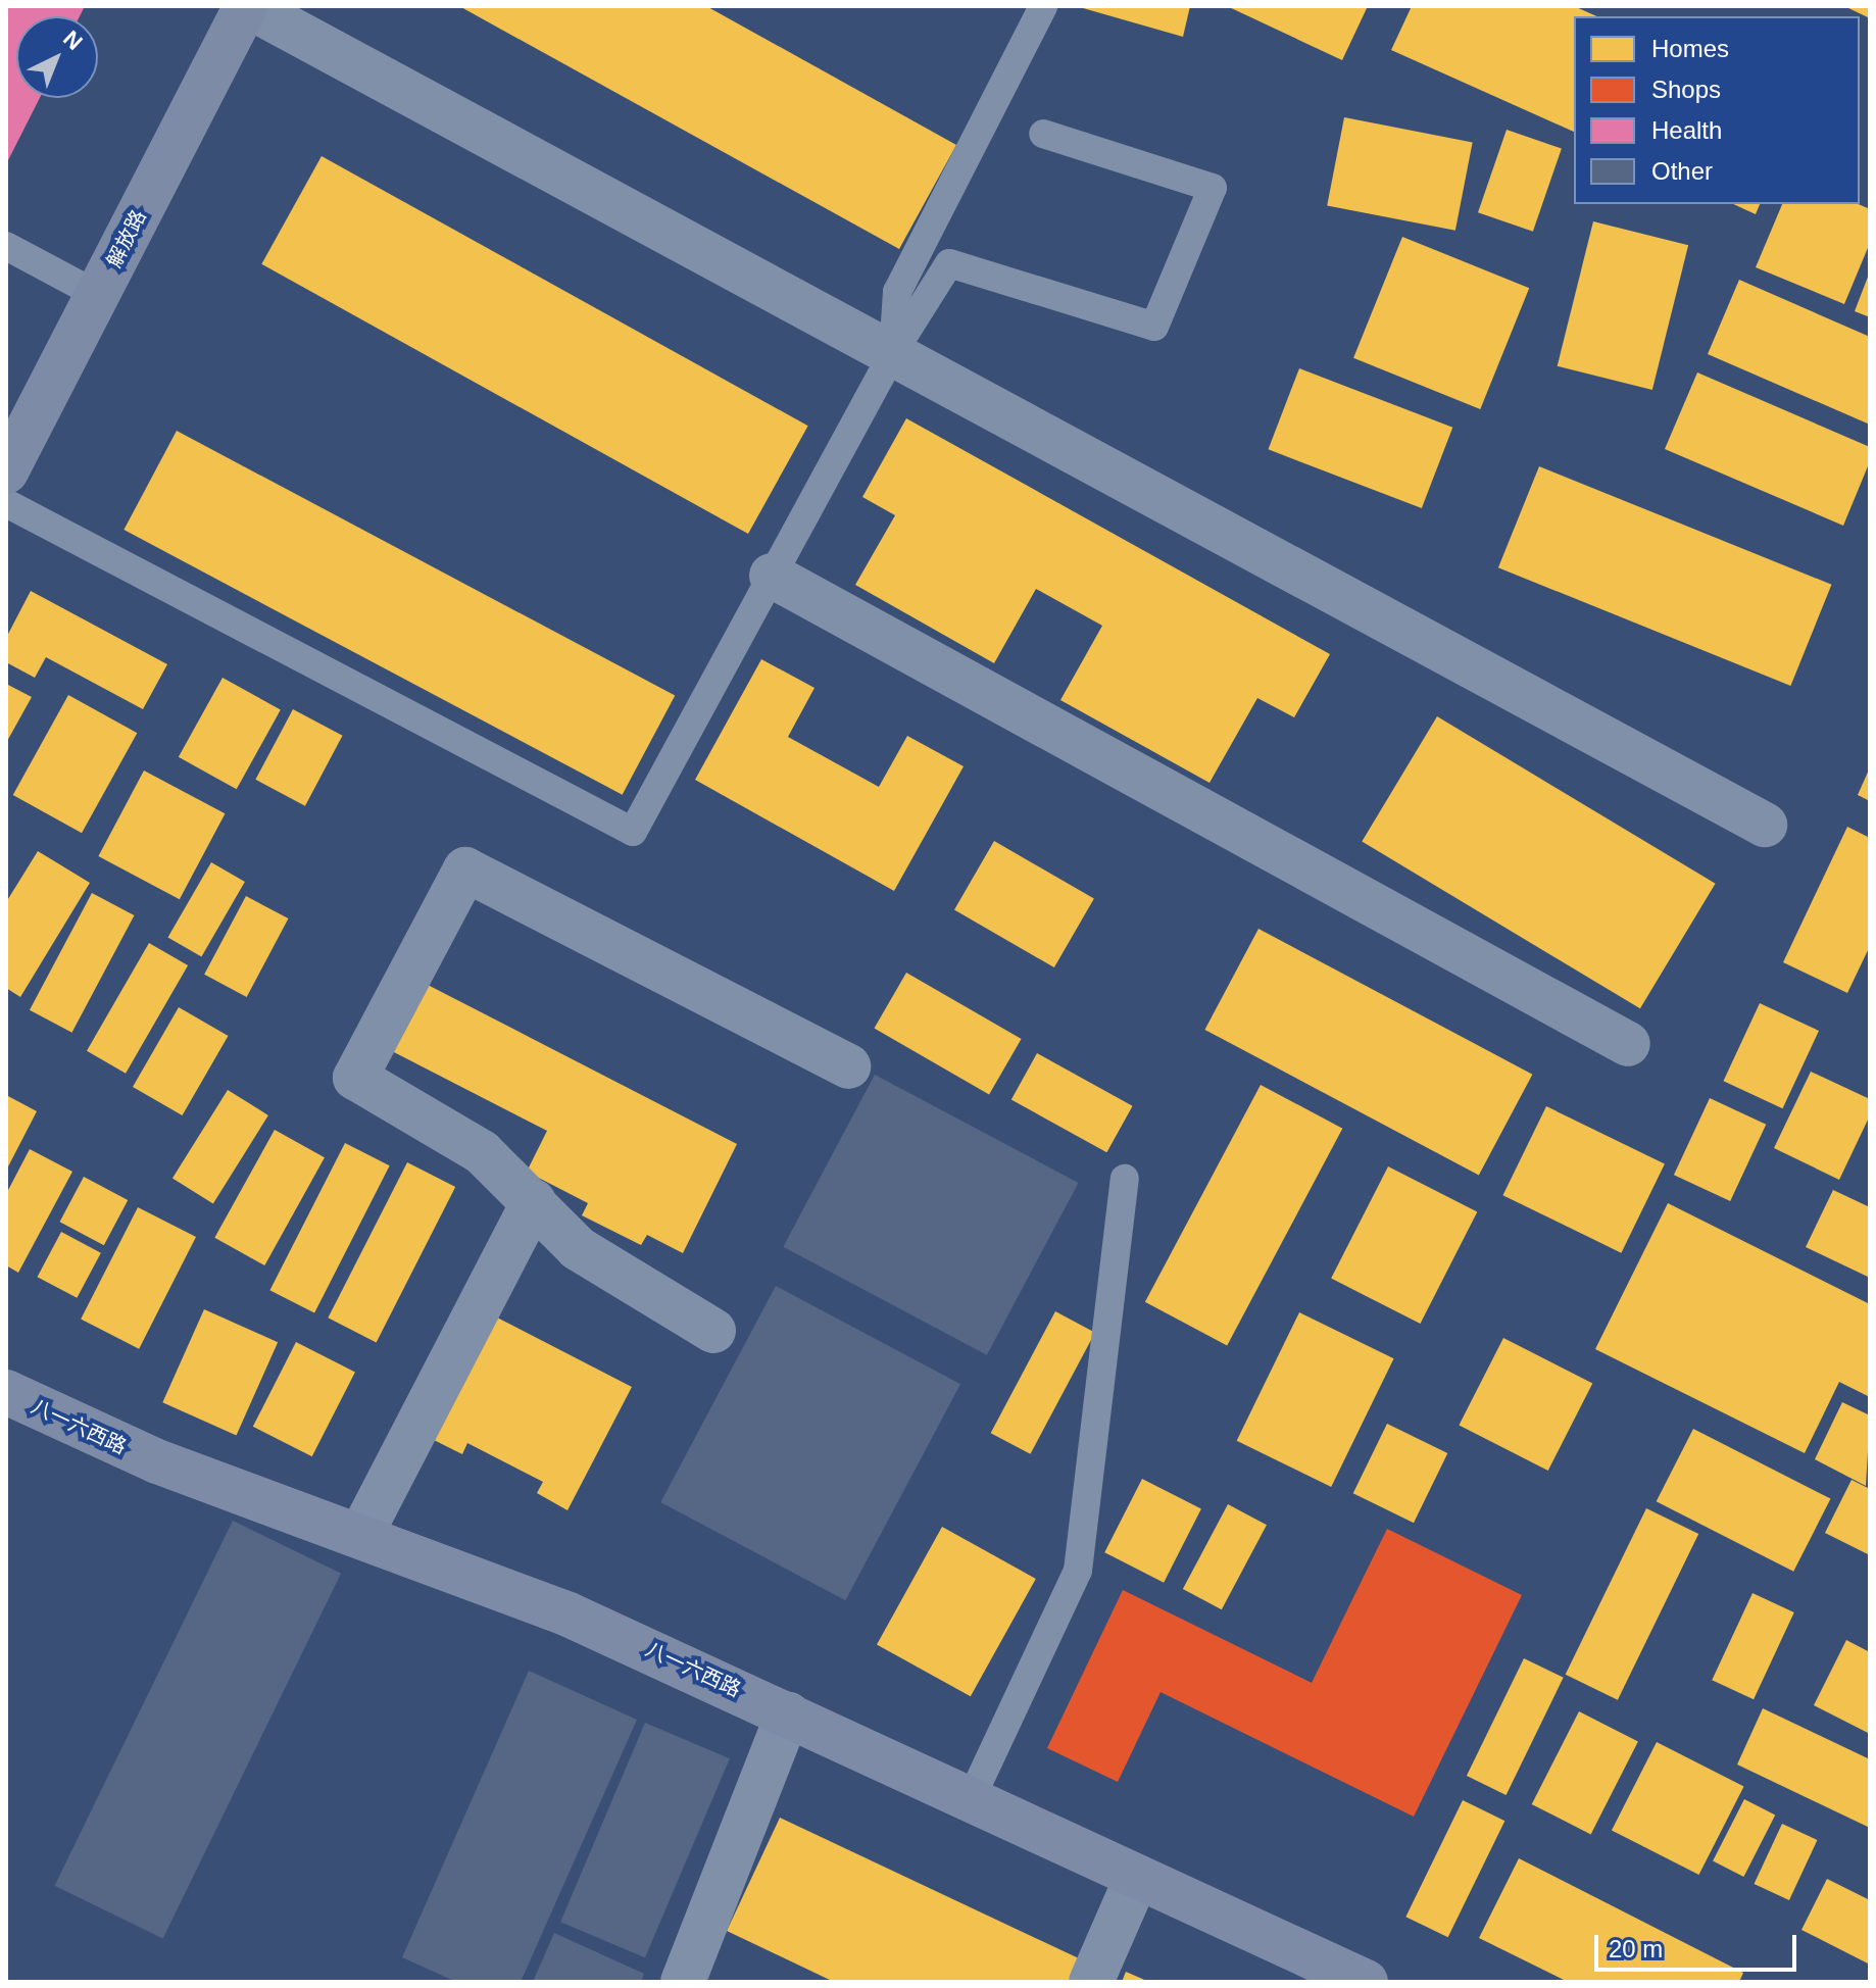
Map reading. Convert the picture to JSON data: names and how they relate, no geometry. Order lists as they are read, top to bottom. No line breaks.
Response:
{"streets":{"street":["解放路","八一六西路"]},"legend":["Homes","Shops","Health","Other"],"scale_bar":"20 m","north":"top right"}
